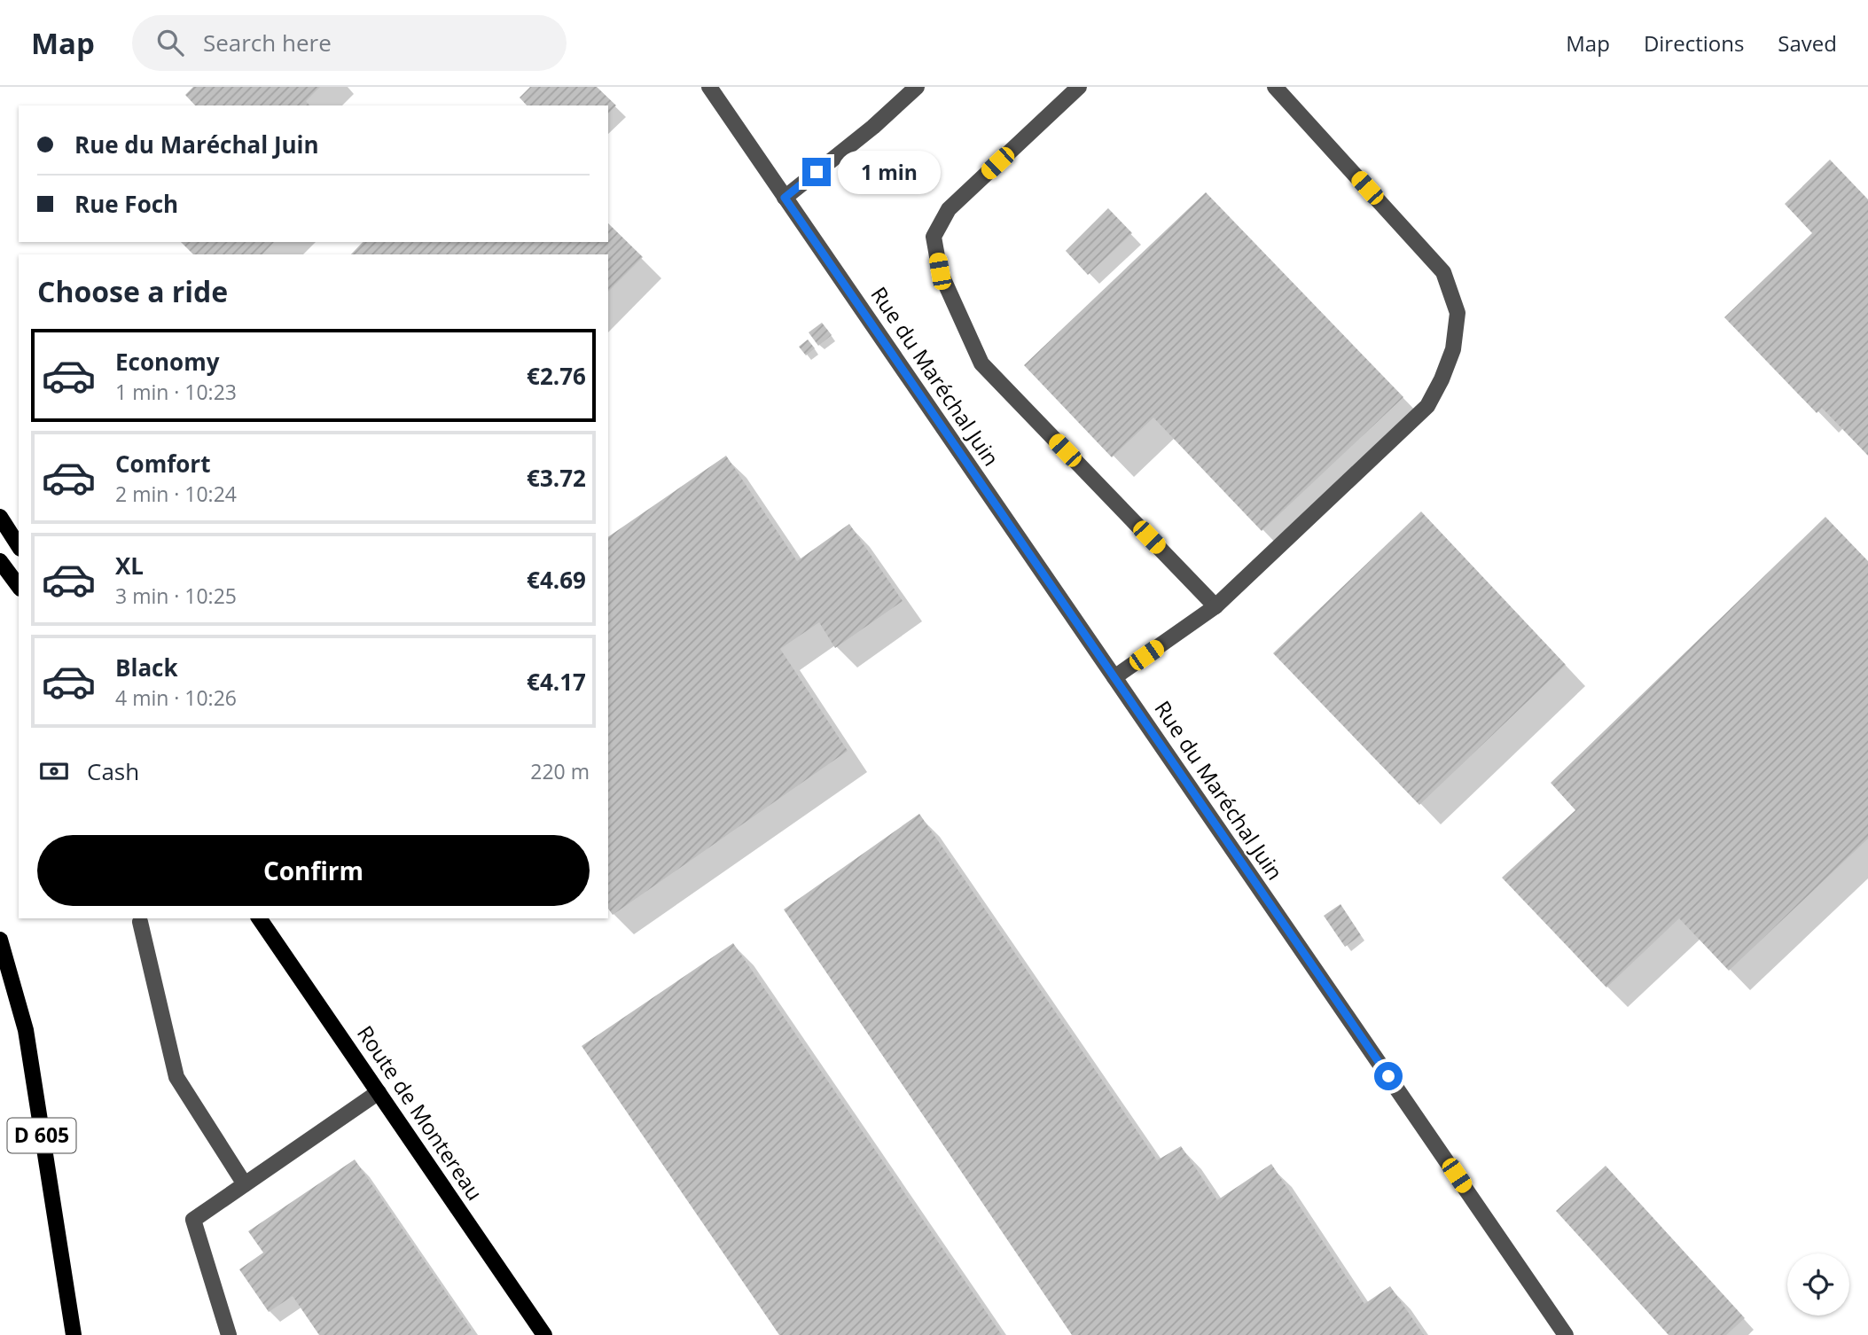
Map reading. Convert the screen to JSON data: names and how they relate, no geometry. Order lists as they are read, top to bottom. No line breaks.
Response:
{"streets":{"main road":["Route de Montereau","D 605"],"street":["Rue du Maréchal Juin"]},"page":{"header":"Map","search":"Search here","nav":["Map","Directions","Saved"],"banner":["Rue du Maréchal Juin","Rue Foch"],"bubble":"1 min","heading":"Choose a ride","list":[{"name":"Economy","note":"1 min · 10:23","value":"€2.76"},{"name":"Comfort","note":"2 min · 10:24","value":"€3.72"},{"name":"XL","note":"3 min · 10:25","value":"€4.69"},{"name":"Black","note":"4 min · 10:26","value":"€4.17"}],"pay":["Cash","220 m"],"buttons":"Confirm"}}
